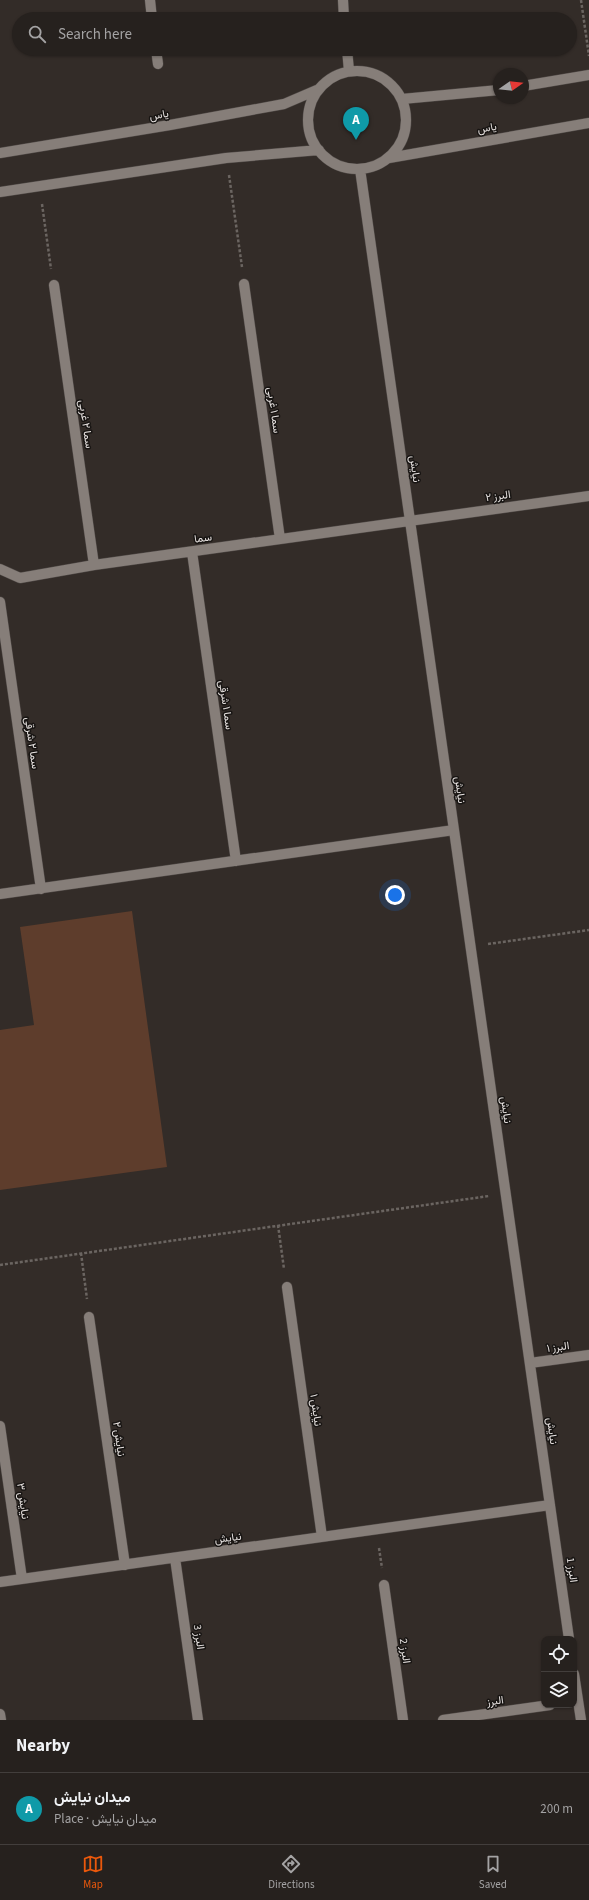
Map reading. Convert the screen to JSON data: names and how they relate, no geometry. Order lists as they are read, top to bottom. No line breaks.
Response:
{"streets":{"street":["یاس","سما ۱ غربی","سما ۲ غربی","نیایش","البرز ۲","سما","سما ۱ شرقی","سما ۲ شرقی","البرز ۱","نیایش ۱","نیایش ۲","نیایش ۳","البرز 1","البرز 3","البرز 2","البرز"]},"crossings":[["یاس","نیایش"],["سما ۱ غربی","سما"],["سما ۲ غربی","سما"],["نیایش","البرز ۲"],["نیایش","سما"],["نیایش","البرز ۱"],["نیایش","نیایش ۱"],["نیایش","نیایش ۲"],["نیایش","نیایش ۳"],["نیایش","البرز 1"],["نیایش","البرز 3"],["البرز ۲","سما"],["سما","سما ۱ شرقی"]],"north":"right","page":{"search":"Search here","pins":"A","heading":"Nearby","list":[{"mark":"A","name":"میدان نیایش","note":"Place · میدان نیایش","value":"200 m"}],"nav":["Map","Directions","Saved"]}}
